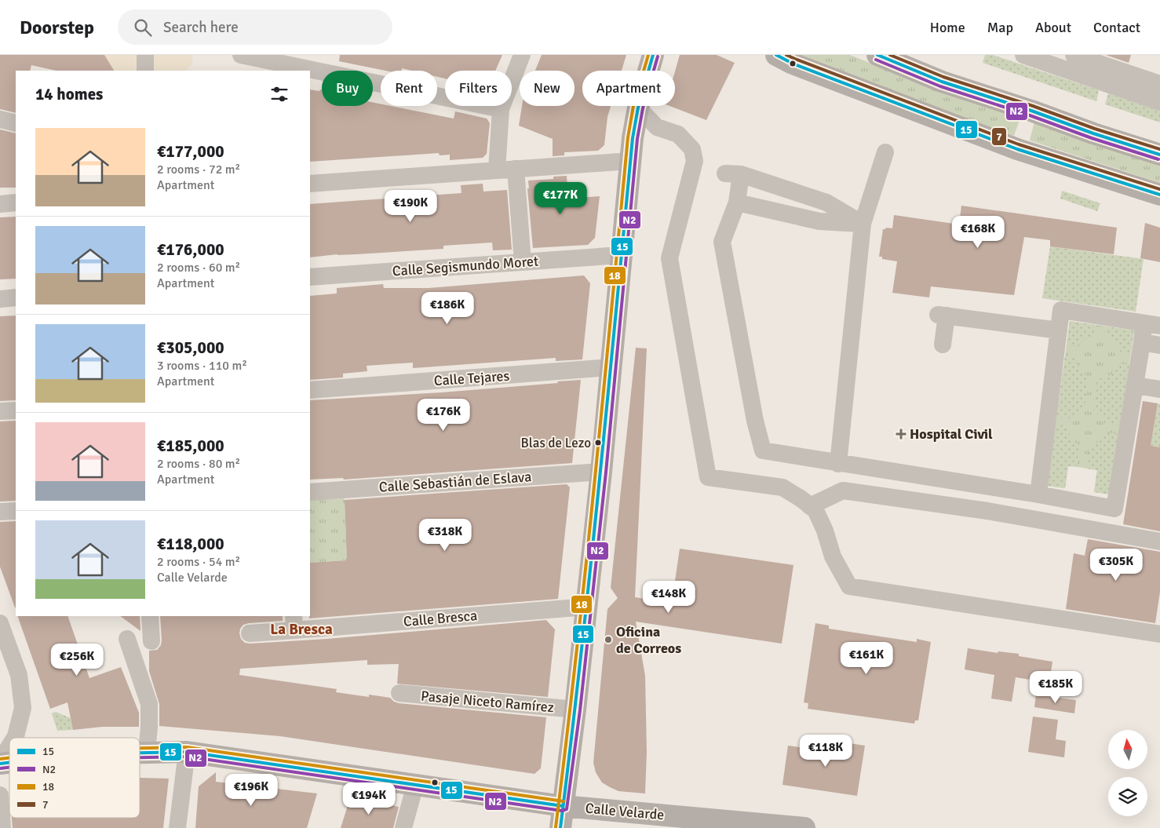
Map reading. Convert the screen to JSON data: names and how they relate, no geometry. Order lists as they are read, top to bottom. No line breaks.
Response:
{"streets":{"main road":["Calle Velarde"],"street":["Calle Segismundo Moret","Calle Tejares","Calle Sebastián de Eslava","Calle Bresca","Pasaje Niceto Ramírez"]},"districts":["La Bresca"],"places":{"health":["Hospital Civil"],"other":["Blas de Lezo","Oficina de Correos"]},"lines":["transit line 15","transit line 18","transit line 7","transit line N2"],"legend":["15","N2","18","7"],"north":"top","page":{"header":"Doorstep","search":"Search here","nav":["Home","Map","About","Contact"],"chip":["Buy","Rent","Filters","New","Apartment"],"heading":"14 homes","list":[{"name":"€177,000","note":"2 rooms · 72 m² · Apartment"},{"name":"€176,000","note":"2 rooms · 60 m² · Apartment"},{"name":"€305,000","note":"3 rooms · 110 m² · Apartment"},{"name":"€185,000","note":"2 rooms · 80 m² · Apartment"},{"name":"€118,000","note":"2 rooms · 54 m² · Calle Velarde"}],"price":["€177K","€190K","€168K","€186K","€176K","€318K","€305K","€148K","€161K","€256K","€185K","€118K","€196K","€194K"]}}
